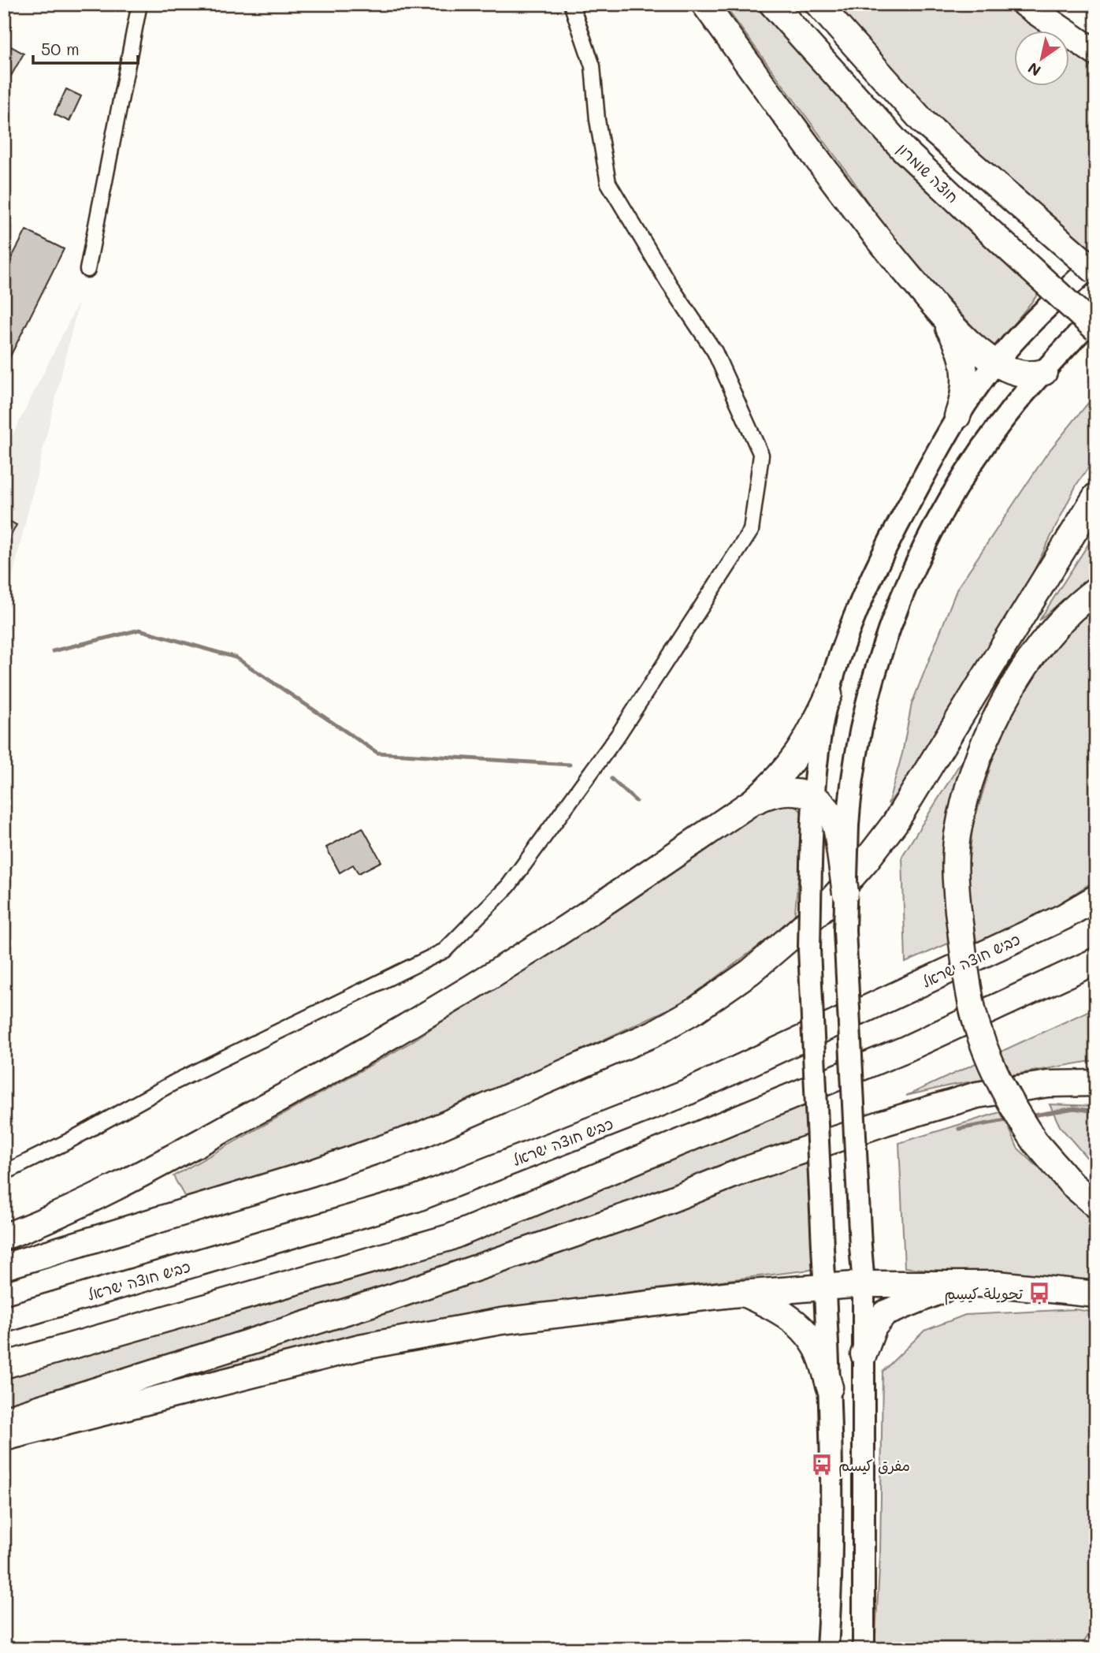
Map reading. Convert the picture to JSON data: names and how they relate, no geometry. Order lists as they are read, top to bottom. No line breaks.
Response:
{"streets":{"highway":["חוצה שומרון","כביש חוצה ישראל"]},"places":{"bus stop":["تحويلة كيسِم","مفرق كيسم"]},"scale_bar":"50 m","north":"bottom left"}
